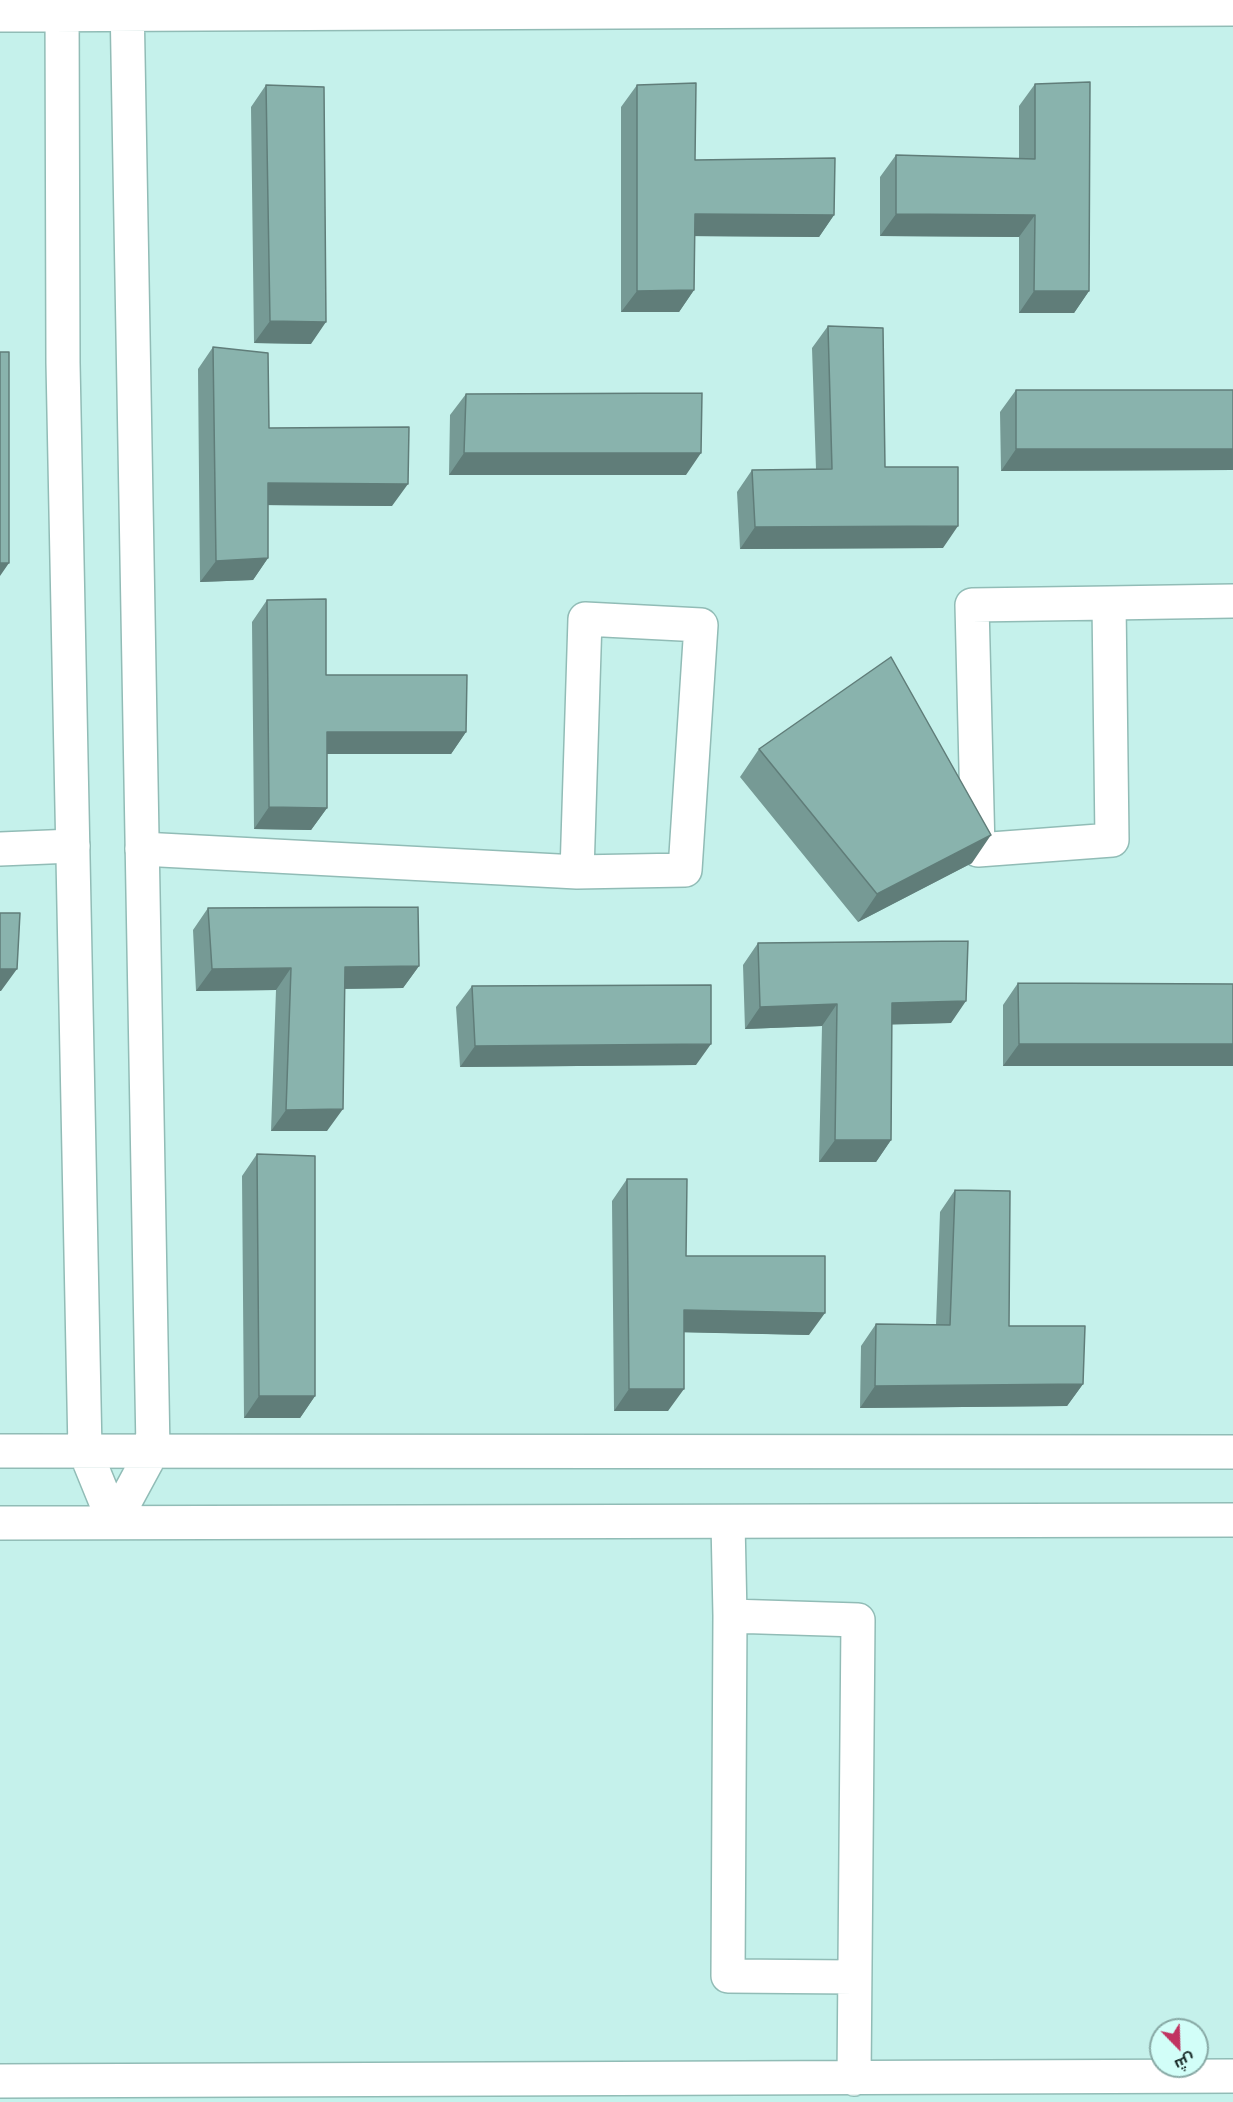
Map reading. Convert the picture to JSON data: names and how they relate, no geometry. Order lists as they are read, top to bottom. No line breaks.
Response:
{"north":"bottom right"}
